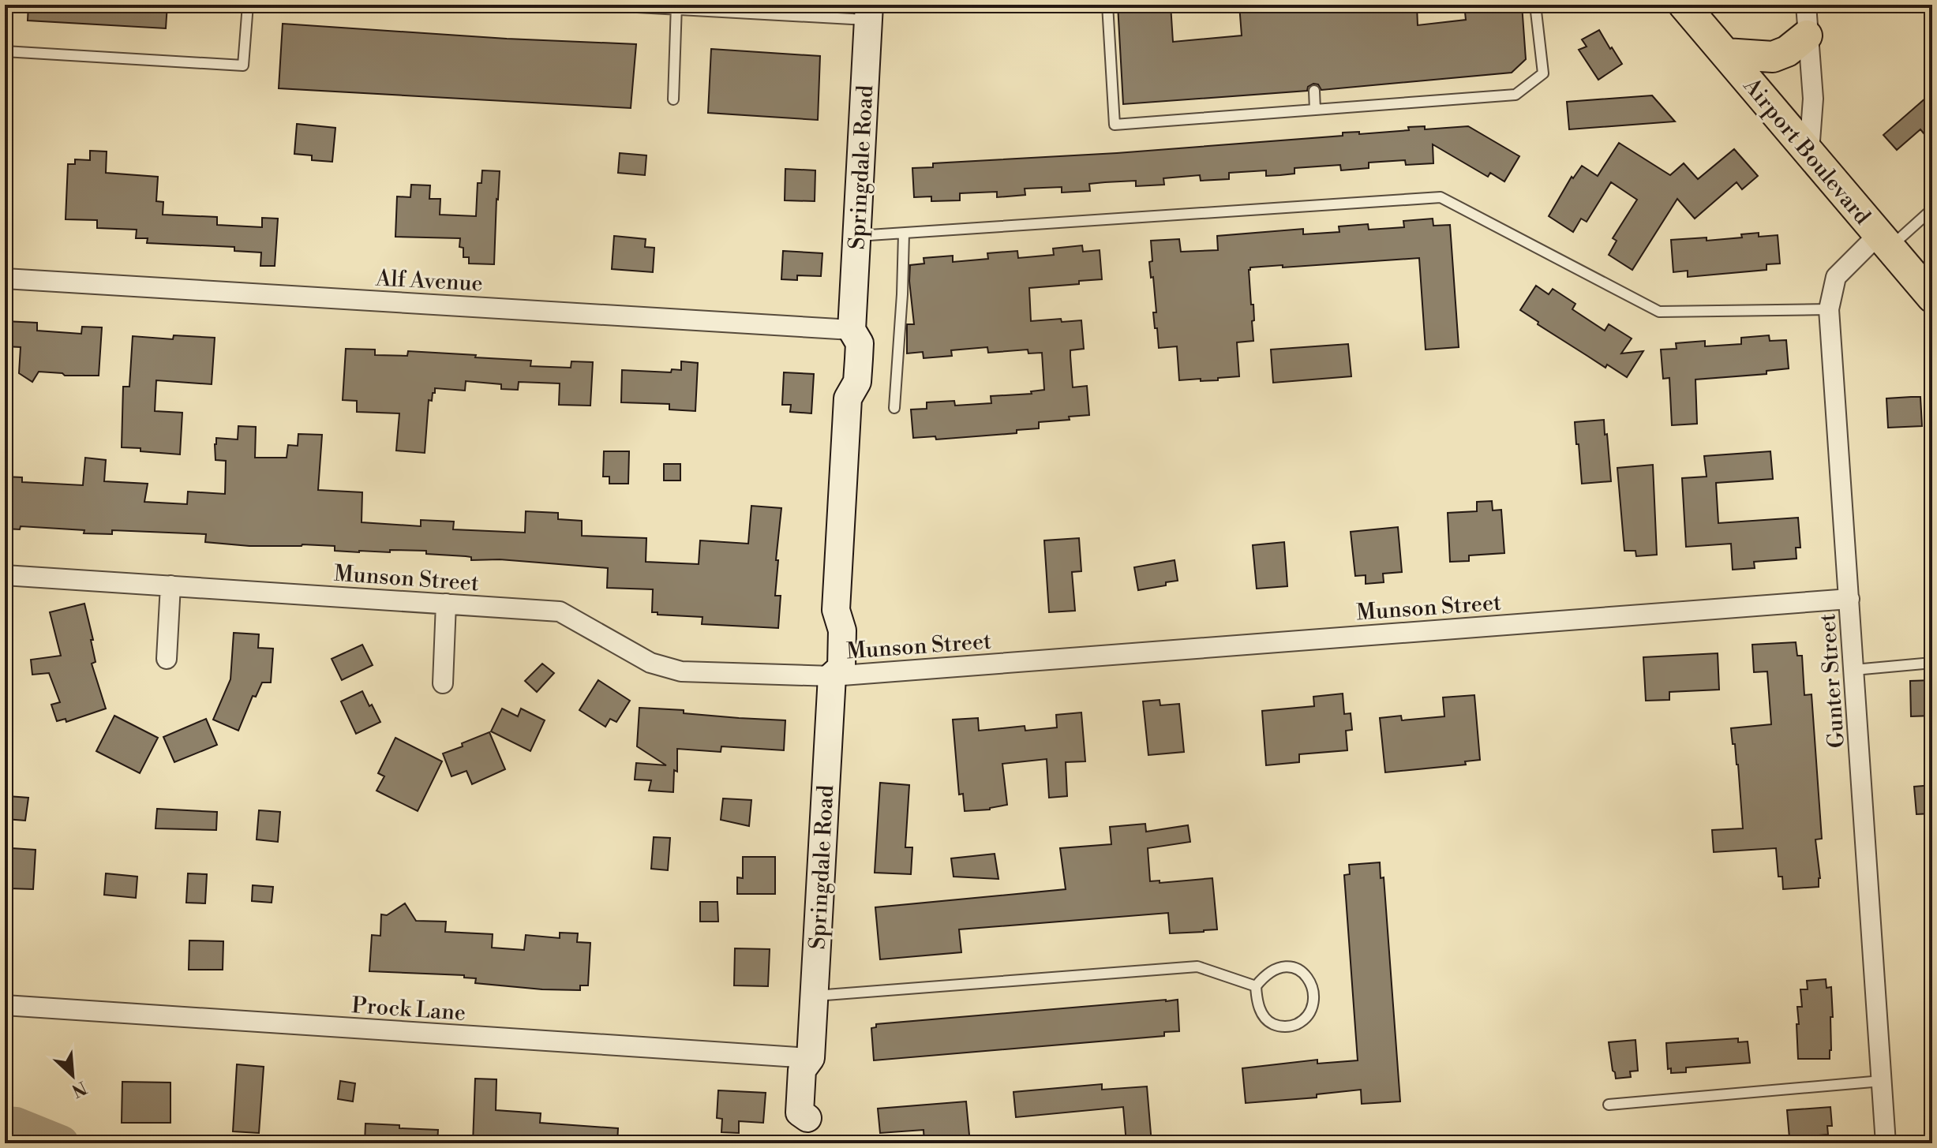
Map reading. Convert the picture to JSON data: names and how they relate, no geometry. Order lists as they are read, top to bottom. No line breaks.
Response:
{"streets":{"main road":["Airport Boulevard","Springdale Road"],"street":["Alf Avenue","Munson Street","Gunter Street","Prock Lane"]},"crossings":[["Airport Boulevard","Gunter Street"],["Springdale Road","Alf Avenue"],["Springdale Road","Munson Street"],["Springdale Road","Prock Lane"],["Munson Street","Gunter Street"]],"north":"bottom right"}
